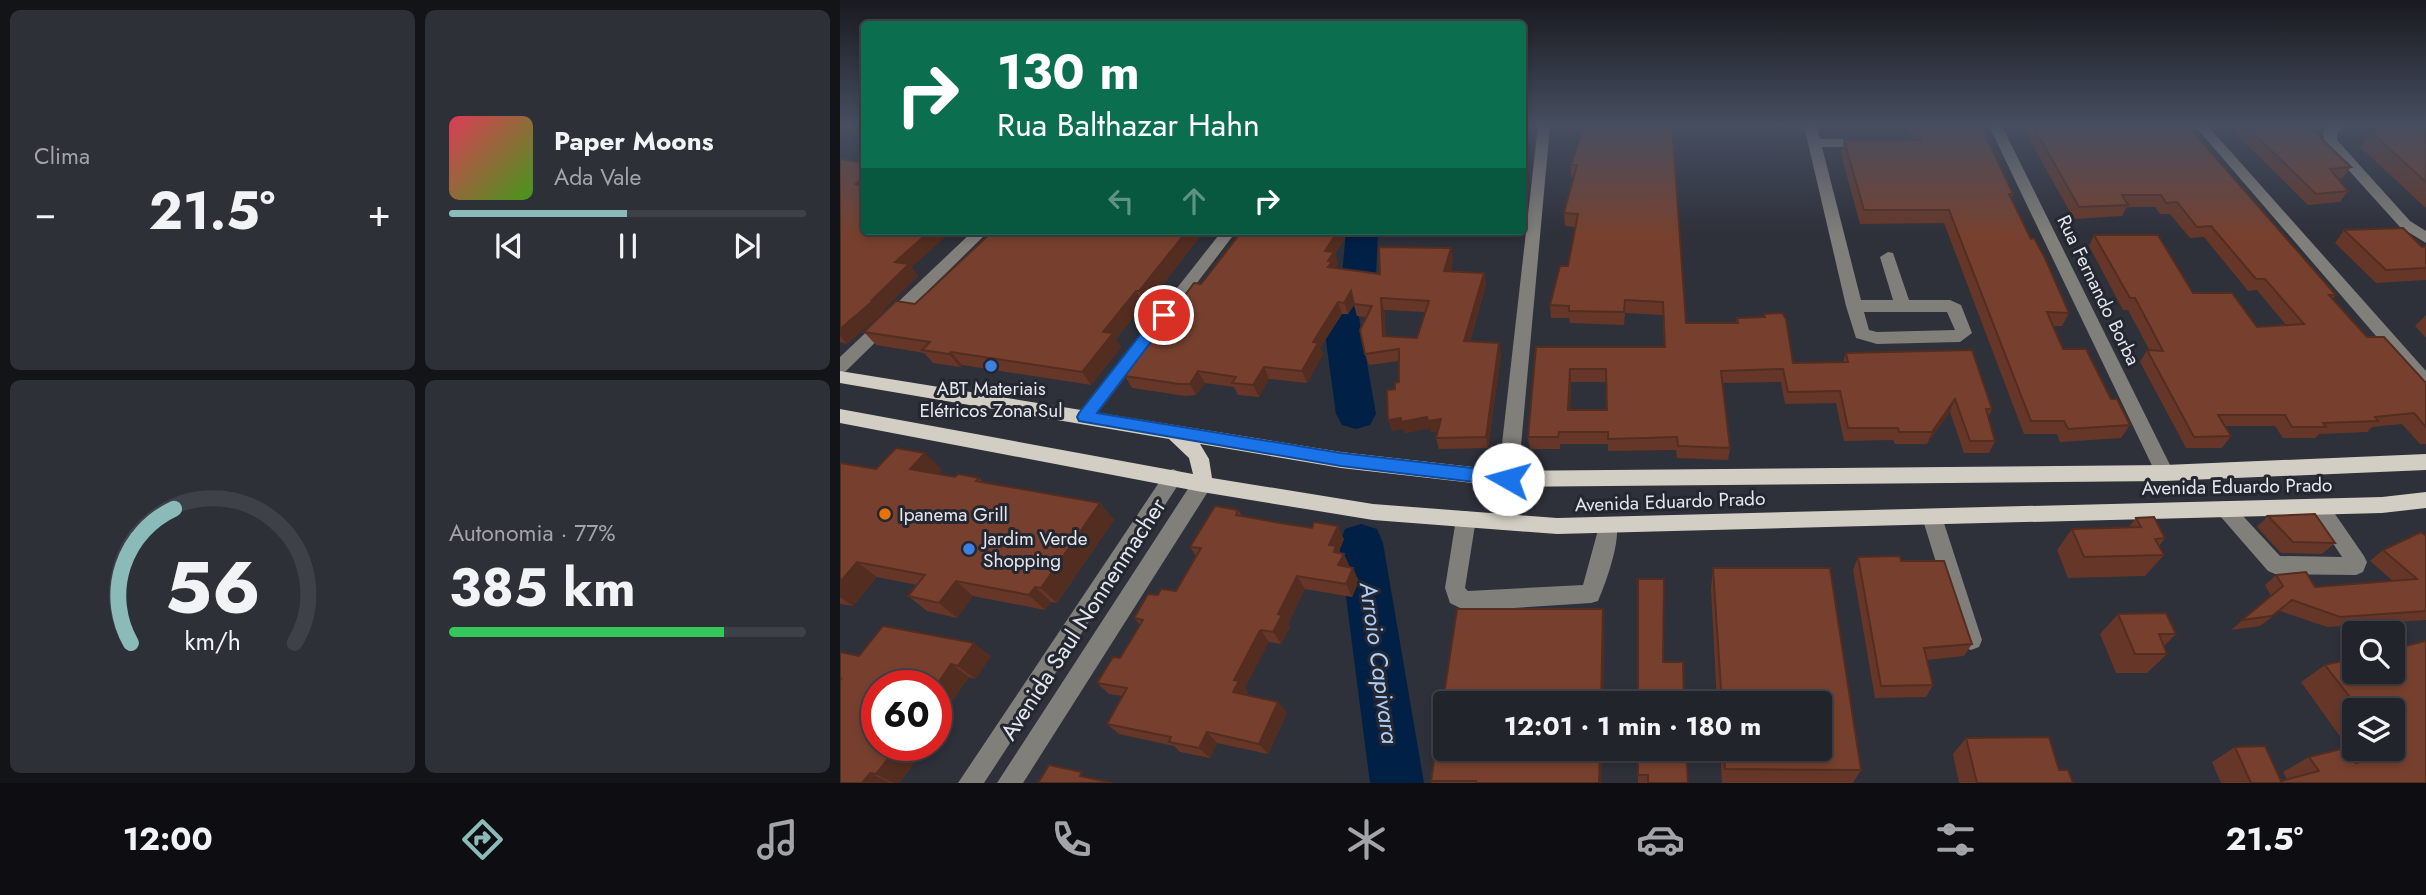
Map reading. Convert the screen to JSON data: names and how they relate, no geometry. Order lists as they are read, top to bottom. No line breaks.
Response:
{"streets":{"main road":["Avenida Eduardo Prado"],"street":["Rua Fernando Borba","Avenida Saul Nonnenmacher"]},"crossings":[["Rua Fernando Borba","Avenida Eduardo Prado"],["Avenida Eduardo Prado","Avenida Saul Nonnenmacher"]],"water":["Arroio Capivara"],"places":["ABT Materiais Elétricos Zona Sul","Ipanema Grill","Jardim Verde Shopping"],"page":{"tile":["Clima",["Autonomia · 77%","385 km"]],"turn":["130 m","Rua Balthazar Hahn"],"song":["Paper Moons","Ada Vale"],"heat":["−","21.5°","+"],"limit":"60","trip":"12:01 · 1 min · 180 m","tabs":["12:00","21.5°"],"gauge":["56","km/h"]}}
